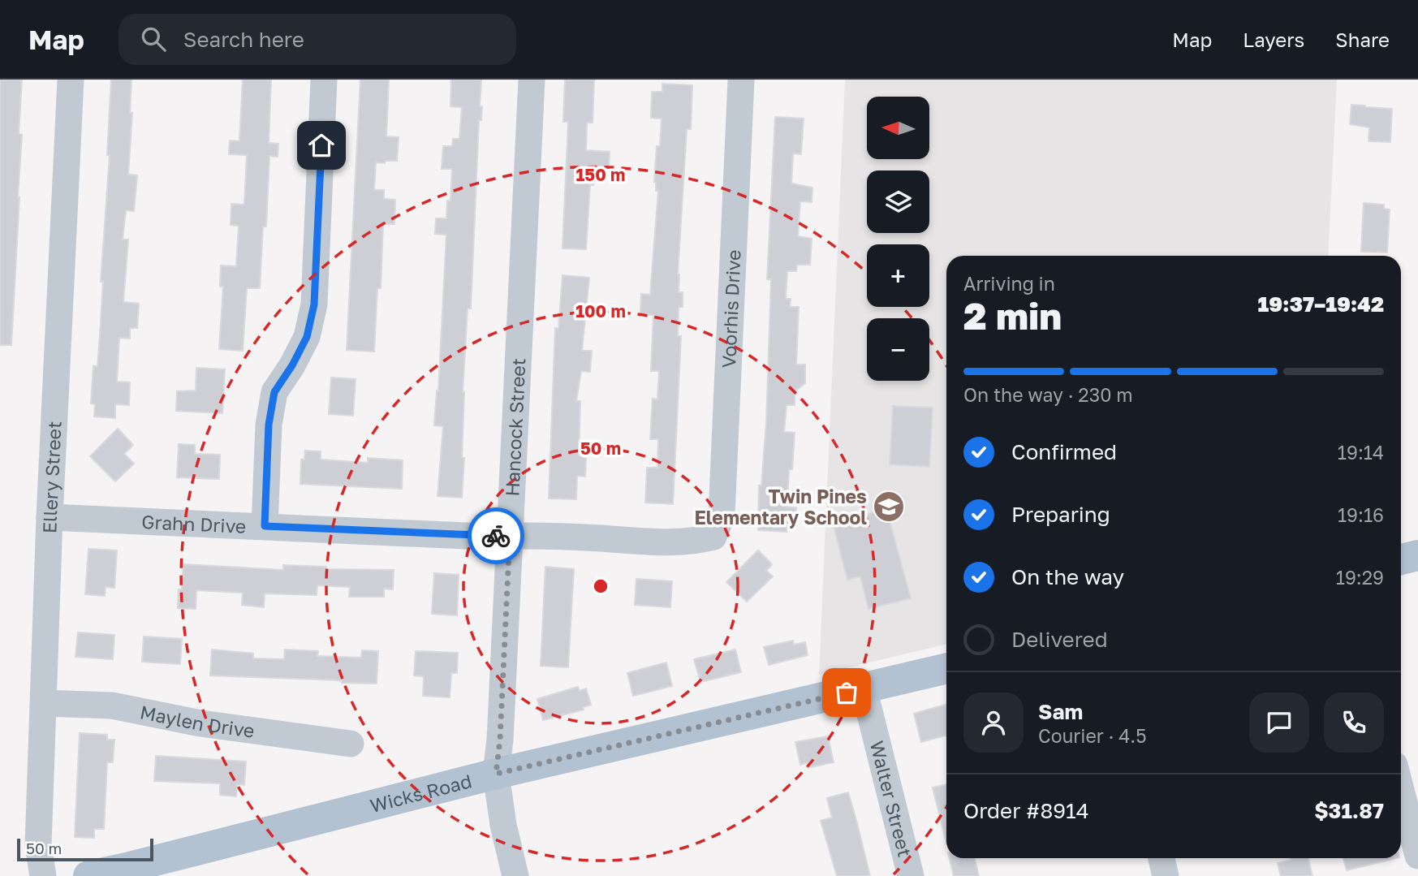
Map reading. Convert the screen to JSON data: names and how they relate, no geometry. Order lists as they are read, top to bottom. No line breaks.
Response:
{"streets":{"main road":["Wicks Road"],"street":["Voorhis Drive","Hancock Street","Ellery Street","Grahn Drive","Maylen Drive","Walter Street"]},"crossings":[["Voorhis Drive","Grahn Drive"],["Hancock Street","Grahn Drive"],["Hancock Street","Wicks Road"],["Ellery Street","Grahn Drive"],["Ellery Street","Maylen Drive"],["Wicks Road","Walter Street"]],"places":{"school or university":["Twin Pines Elementary School"]},"scale_bar":"50 m","north":"left","page":{"header":"Map","search":"Search here","nav":["Map","Layers","Share"],"map_buttons":["+","−"],"heading":["2 min","Arriving in","19:37–19:42"],"panel":["Sam","Courier · 4.5","Order #8914","$31.87"],"bar":"On the way · 230 m","list":[["Confirmed","19:14"],["Preparing","19:16"],["On the way","19:29"],"Delivered"],"scale":"50 m"},"rings":["150 m","100 m","50 m"]}
